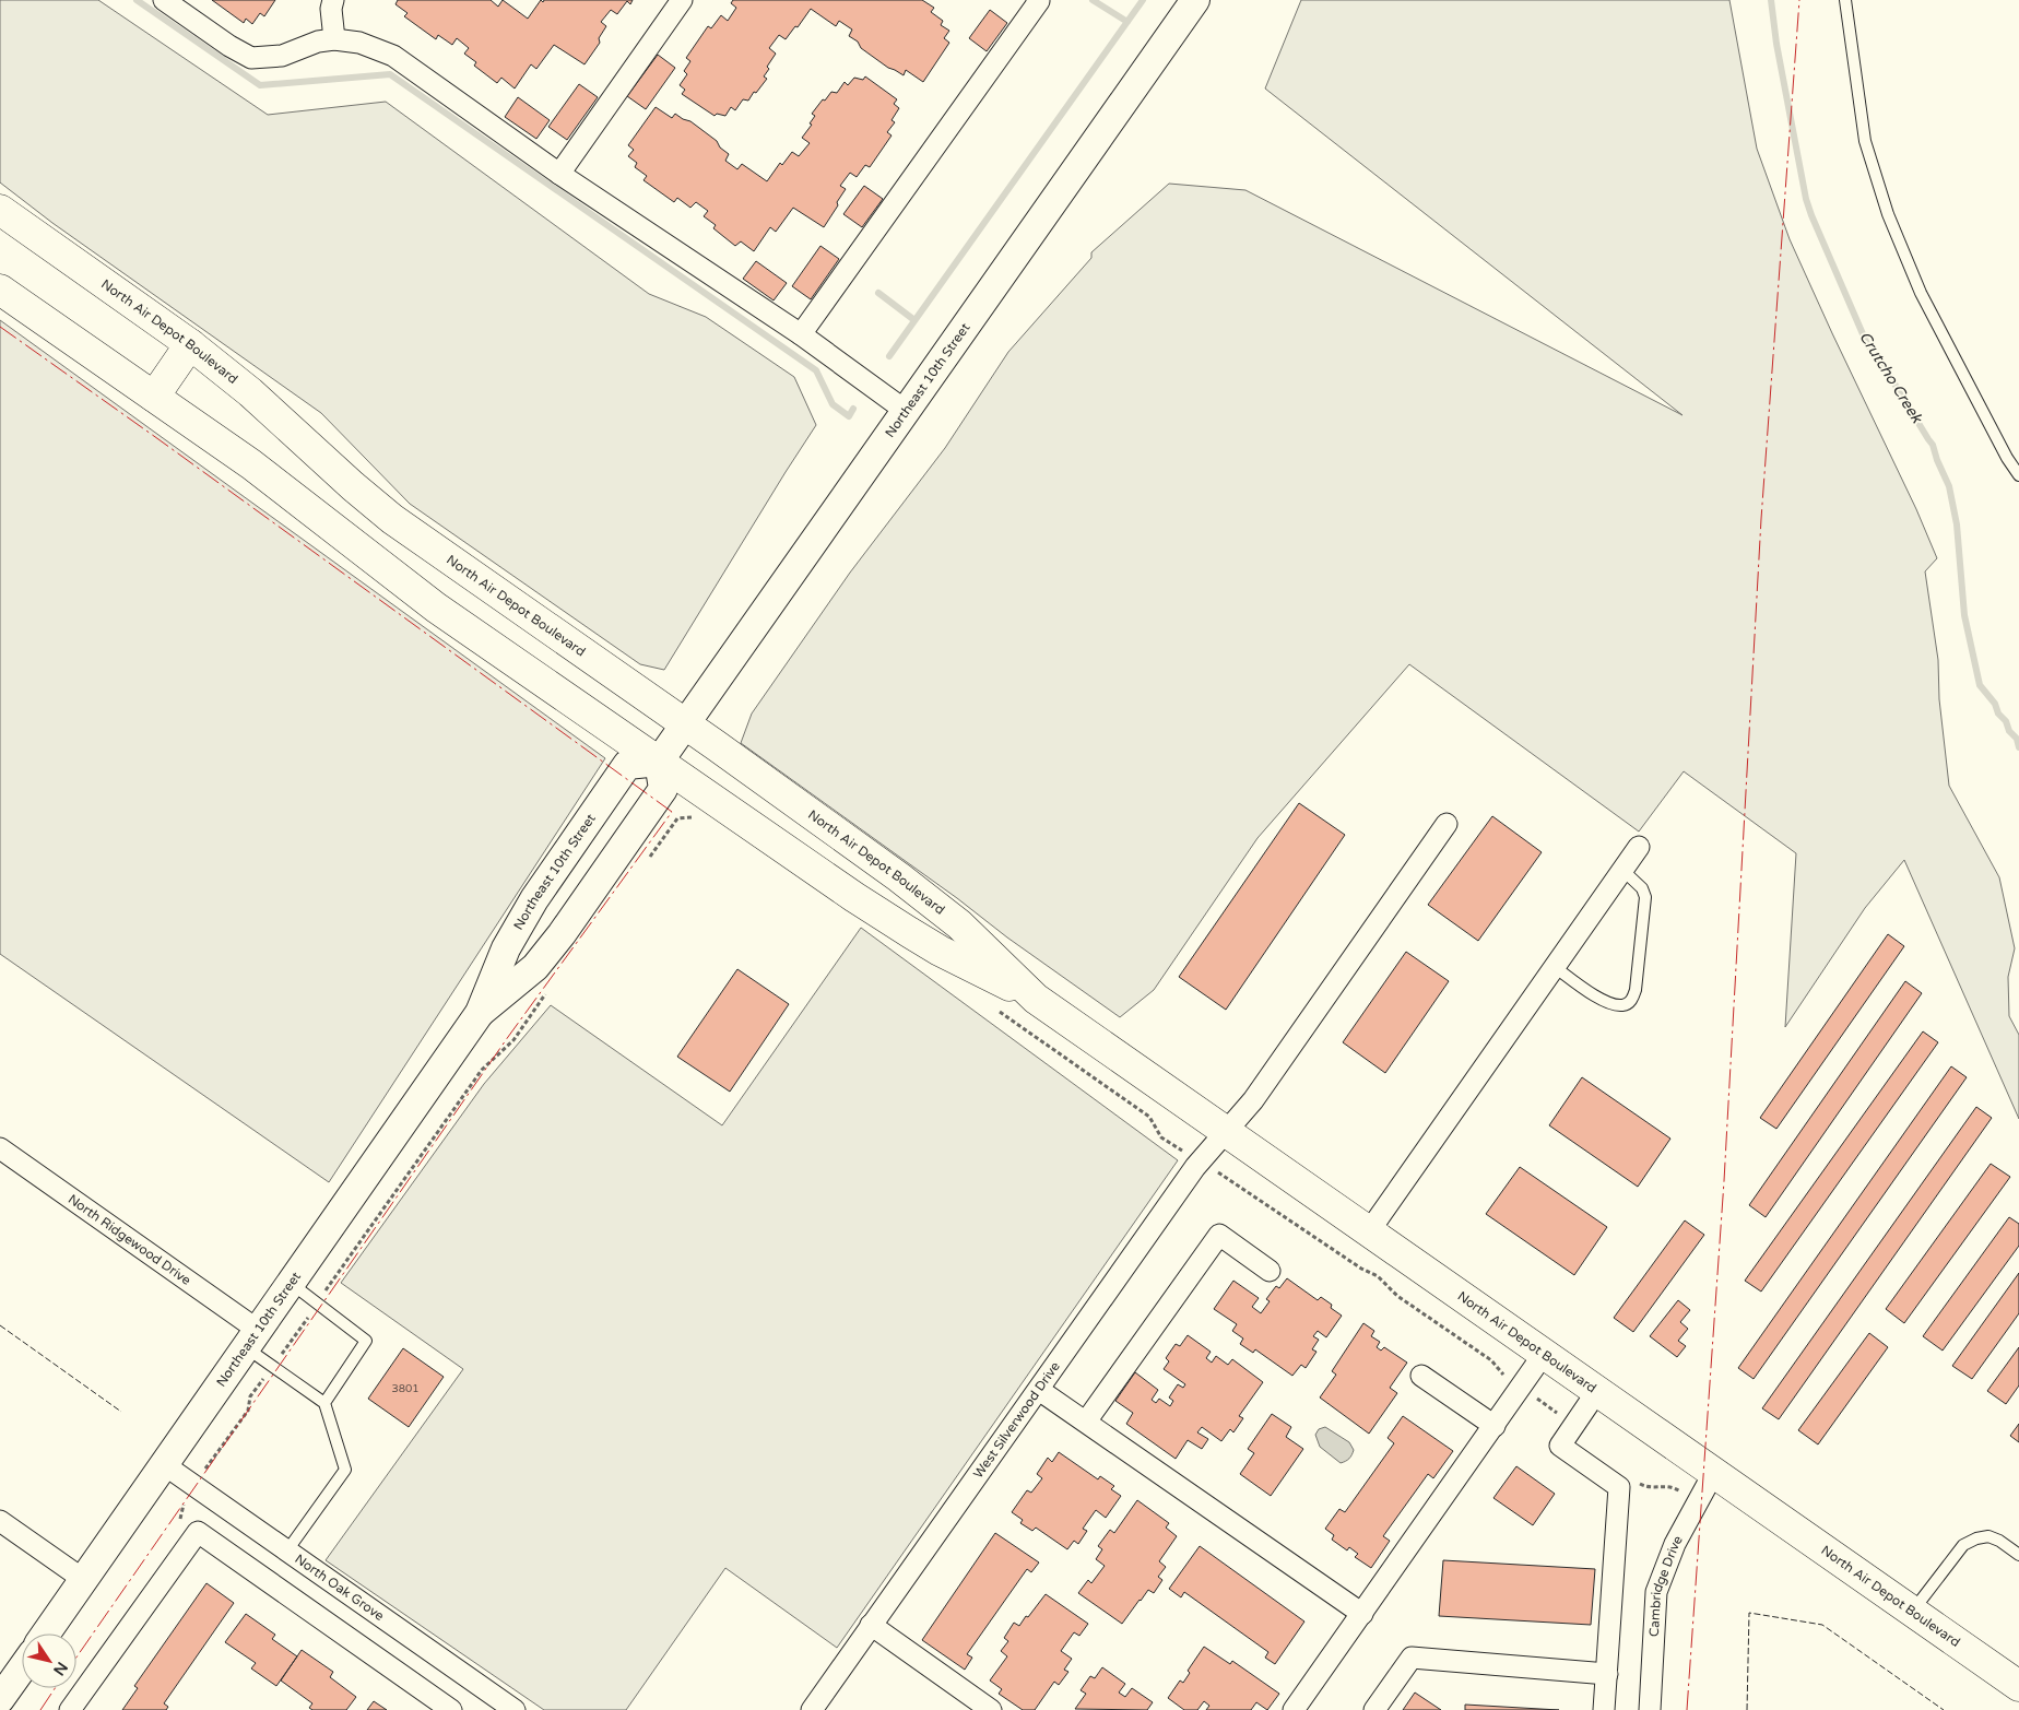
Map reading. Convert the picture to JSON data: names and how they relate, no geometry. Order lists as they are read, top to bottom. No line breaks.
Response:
{"streets":{"main road":["North Air Depot Boulevard","Northeast 10th Street"],"street":["North Ridgewood Drive","West Silverwood Drive","Cambridge Drive","North Oak Grove"]},"crossings":[["North Air Depot Boulevard","Northeast 10th Street"],["North Air Depot Boulevard","West Silverwood Drive"],["North Air Depot Boulevard","Cambridge Drive"],["Northeast 10th Street","North Ridgewood Drive"],["Northeast 10th Street","North Oak Grove"]],"water":["Crutcho Creek"],"house_numbers":["3801"],"north":"bottom right"}
